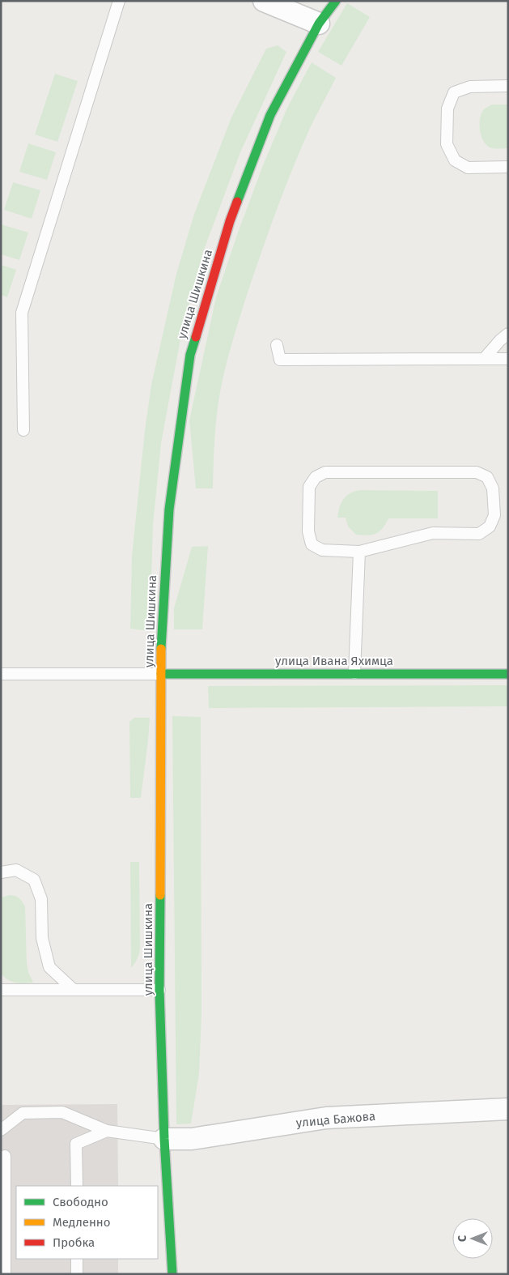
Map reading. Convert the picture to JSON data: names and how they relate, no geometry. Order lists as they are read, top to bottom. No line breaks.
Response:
{"streets":{"street":["улица Шишкина","улица Ивана Яхимца","улица Бажова"]},"crossings":[["улица Шишкина","улица Ивана Яхимца"],["улица Шишкина","улица Бажова"]],"legend":["Свободно","Медленно","Пробка"],"north":"left"}
